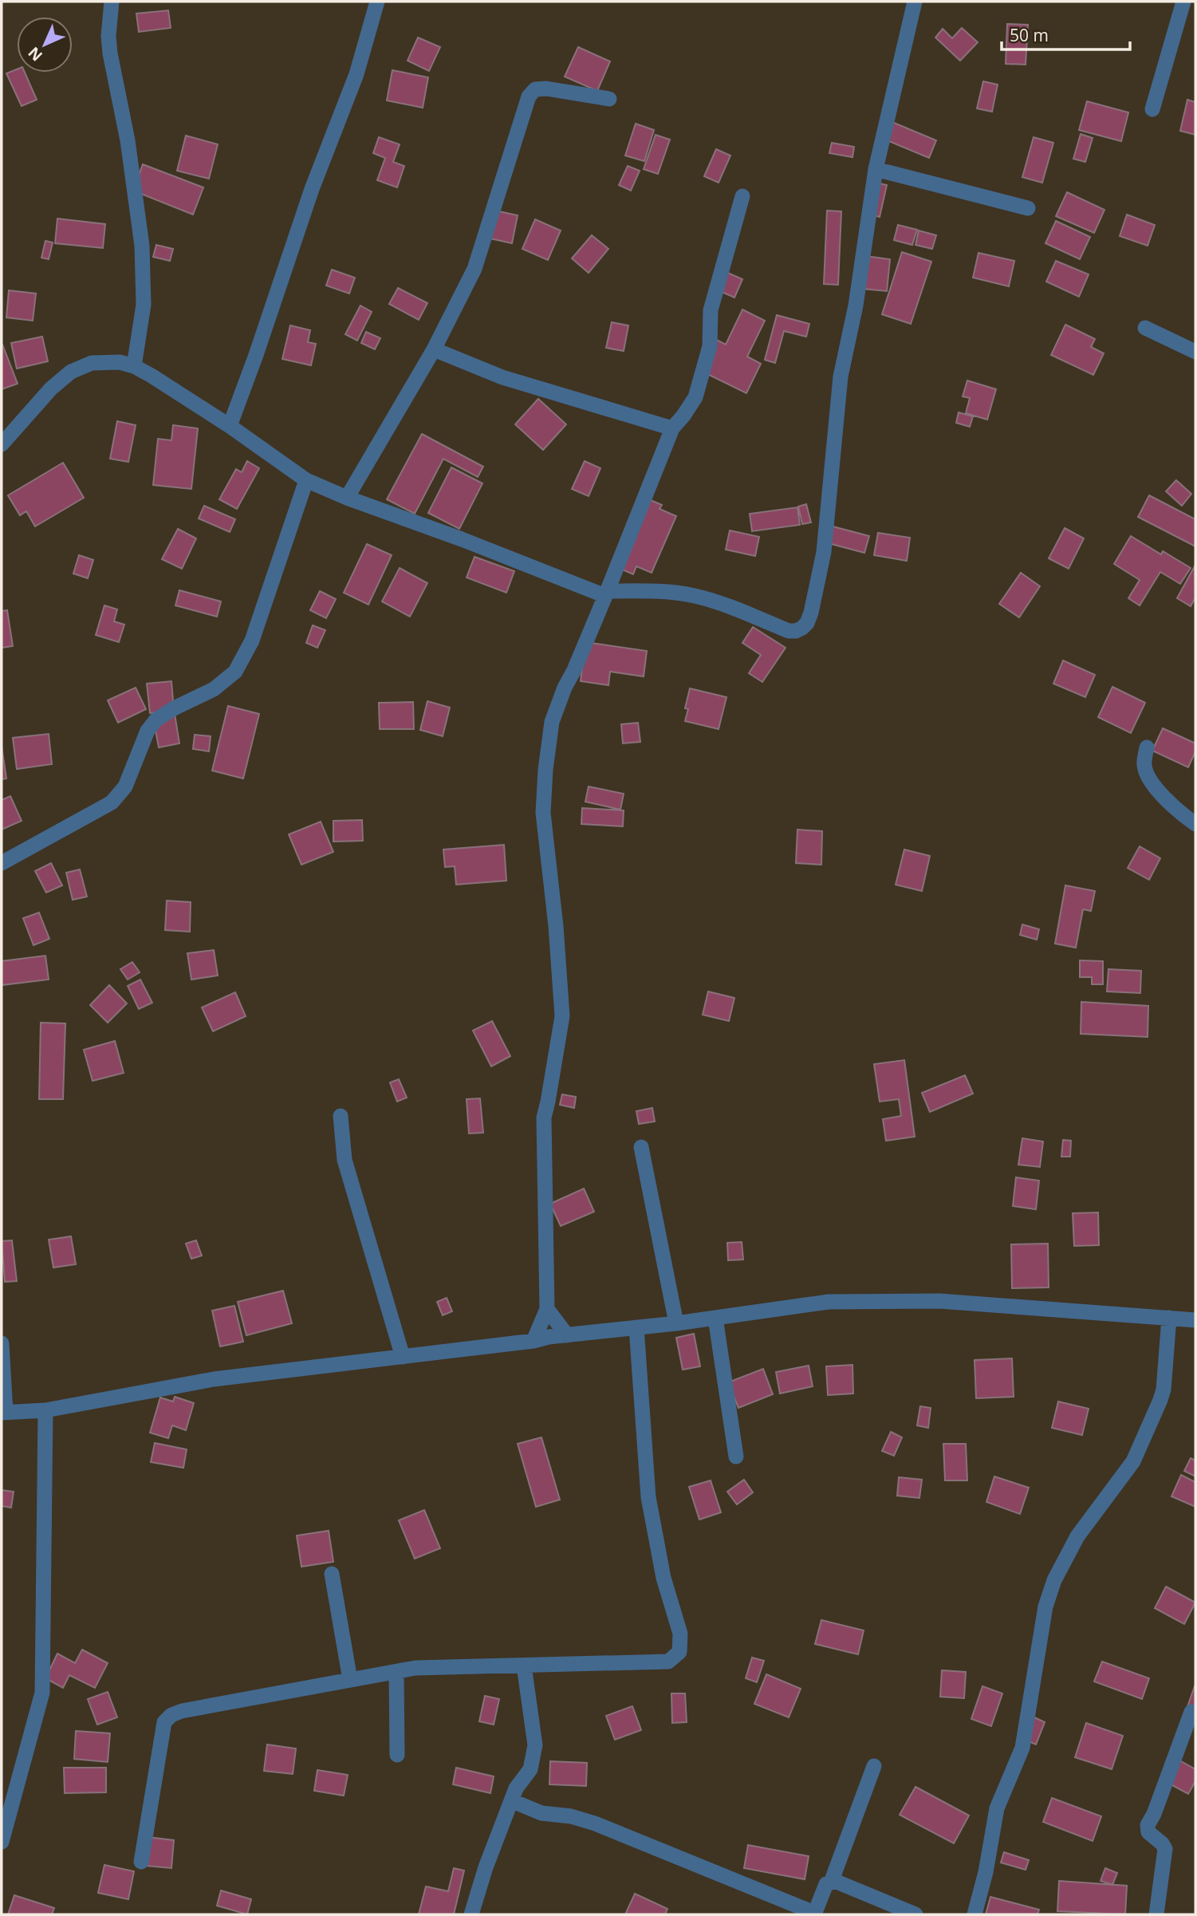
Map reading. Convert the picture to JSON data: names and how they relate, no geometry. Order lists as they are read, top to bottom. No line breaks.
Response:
{"scale_bar":"50 m","north":"bottom left"}
